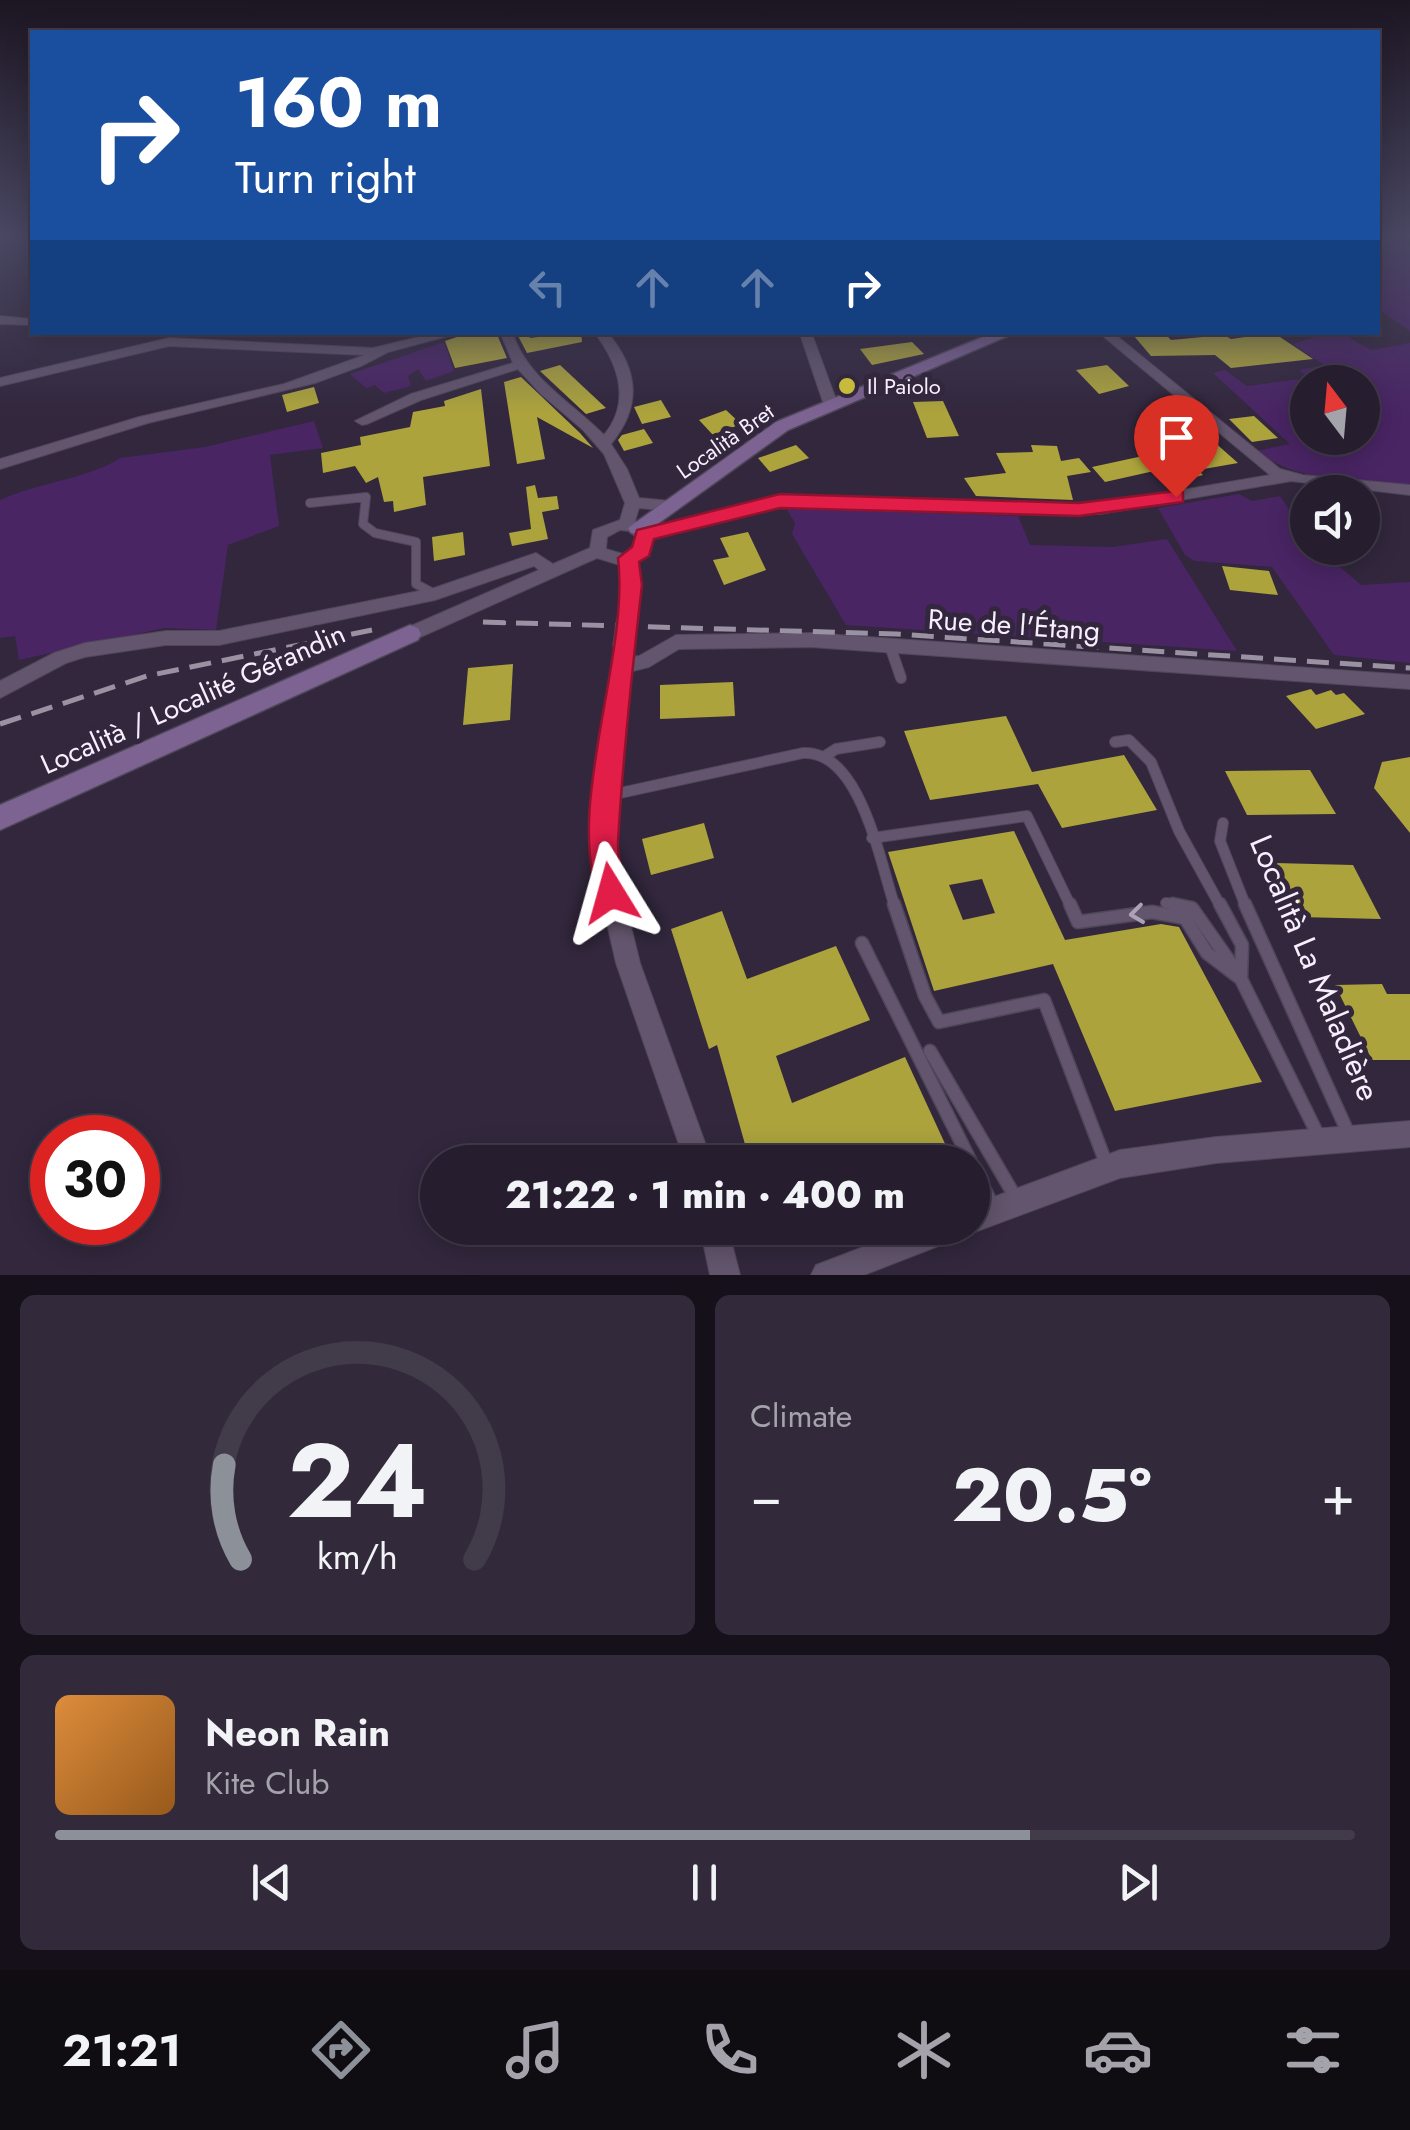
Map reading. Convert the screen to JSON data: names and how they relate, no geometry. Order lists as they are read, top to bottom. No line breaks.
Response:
{"streets":{"street":["Località Bret","Rue de l'Étang","Località / Localité Gérandin","Località La Maladière"]},"places":["Il Paiolo"],"north":"top","page":{"turn":["160 m","Turn right"],"limit":"30","trip":"21:22 · 1 min · 400 m","tile":"Climate","heat":["−","20.5°","+"],"song":["Neon Rain","Kite Club"],"tabs":"21:21","gauge":["24","km/h"]}}
